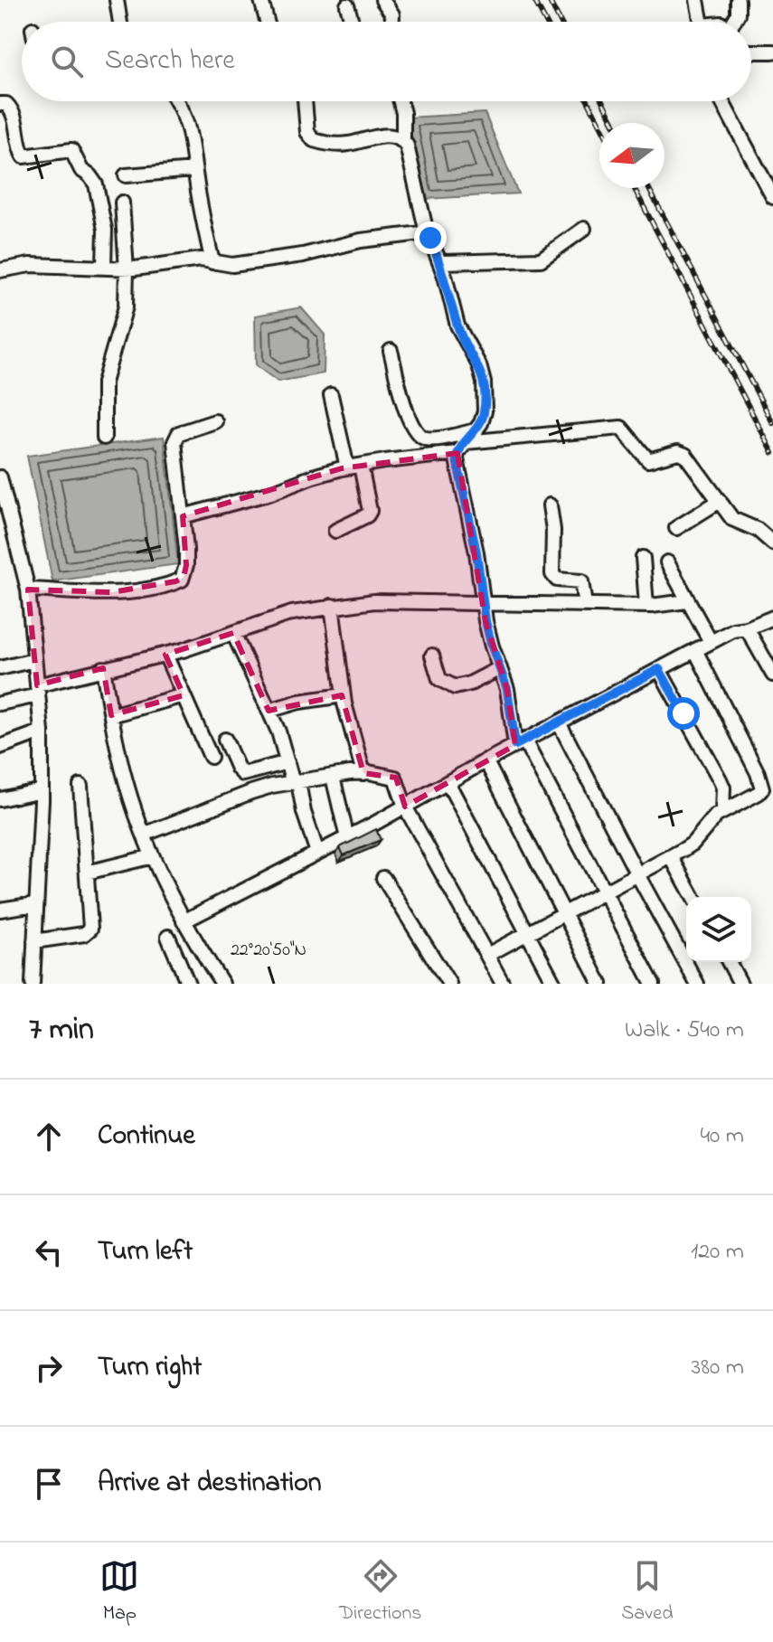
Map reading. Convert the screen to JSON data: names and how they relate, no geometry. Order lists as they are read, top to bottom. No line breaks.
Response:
{"north":"left","page":{"search":"Search here","heading":["7 min","Walk · 540 m"],"list":[["Continue","40 m"],["Turn left","120 m"],["Turn right","380 m"],"Arrive at destination"],"nav":["Map","Directions","Saved"]},"coordinates":["22°20'50\"N"]}
